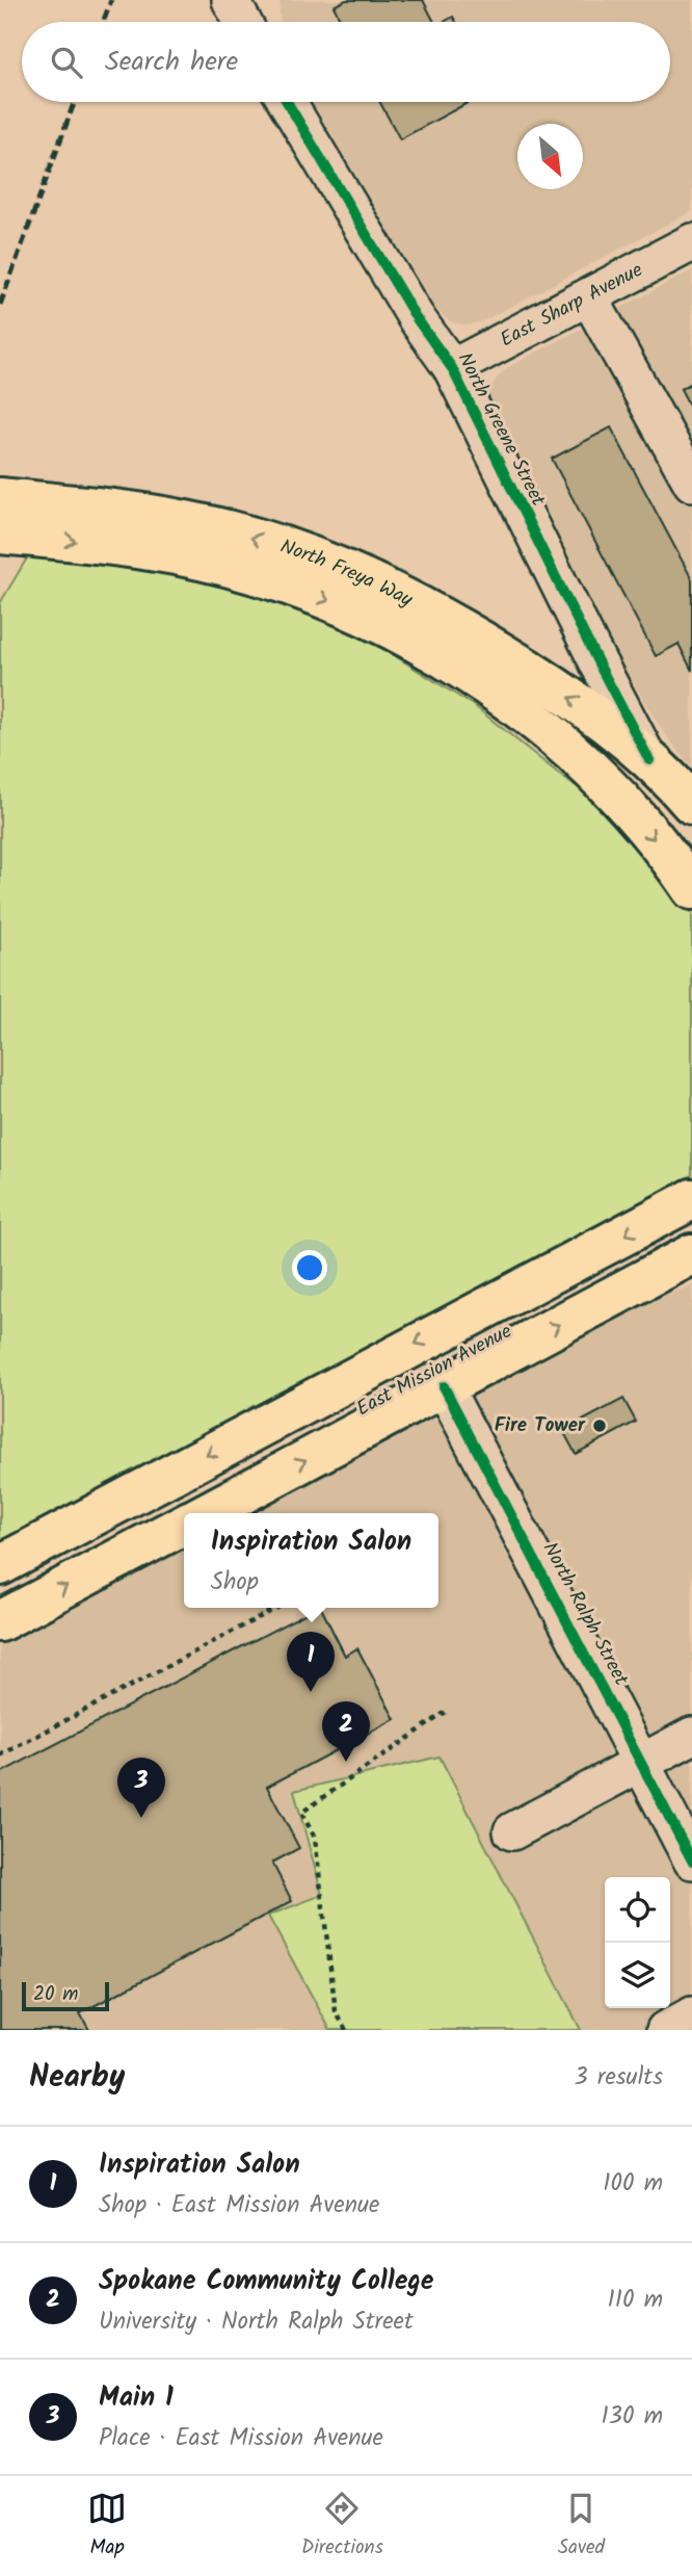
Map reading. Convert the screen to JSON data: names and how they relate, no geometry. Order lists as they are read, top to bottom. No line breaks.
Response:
{"streets":{"main road":["North Greene Street","North Freya Way","East Mission Avenue"],"street":["East Sharp Avenue","North Ralph Street"]},"crossings":[["East Sharp Avenue","North Greene Street"],["North Greene Street","North Freya Way"],["East Mission Avenue","North Ralph Street"]],"places":["Fire Tower"],"scale_bar":"20 m","north":"bottom right","page":{"search":"Search here","popup":["Inspiration Salon","Shop"],"pins":["1","2","3"],"scale":"20 m","heading":["Nearby","3 results"],"list":[{"mark":"1","name":"Inspiration Salon","note":"Shop · East Mission Avenue","value":"100 m"},{"mark":"2","name":"Spokane Community College","note":"University · North Ralph Street","value":"110 m"},{"mark":"3","name":"Main 1","note":"Place · East Mission Avenue","value":"130 m"}],"nav":["Map","Directions","Saved"]}}
